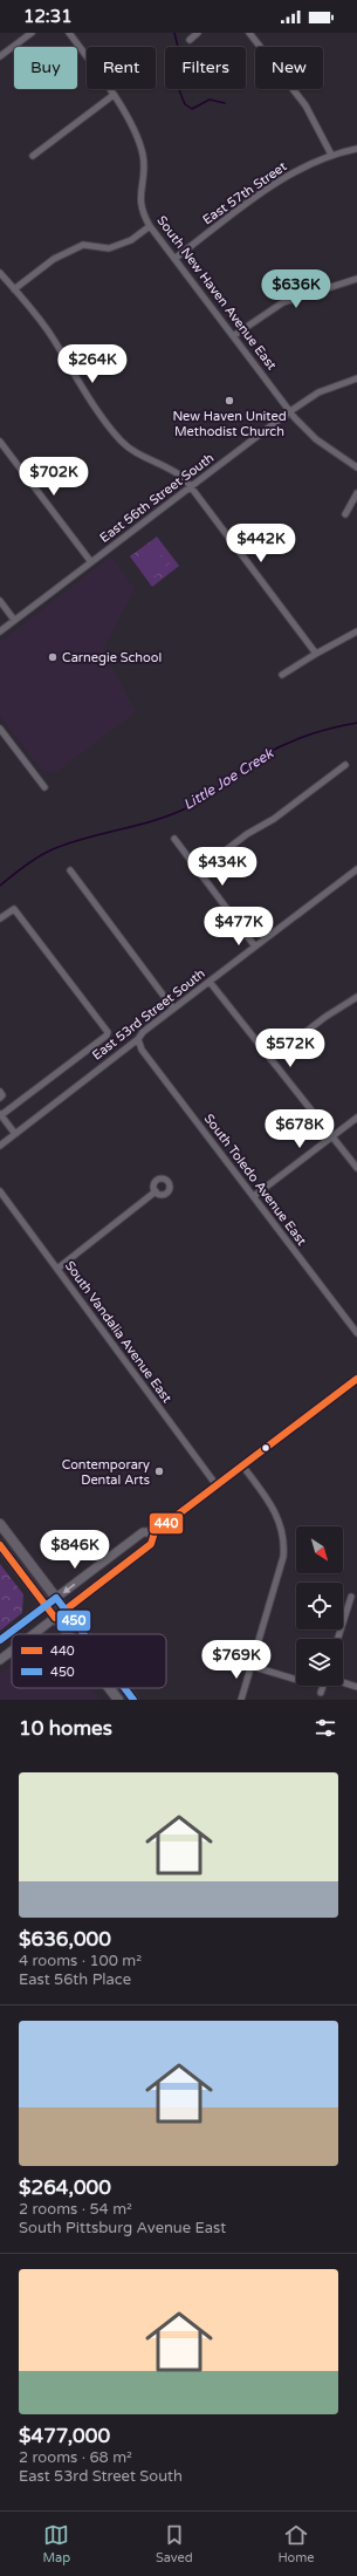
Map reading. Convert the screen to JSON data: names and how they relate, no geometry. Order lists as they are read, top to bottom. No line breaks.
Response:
{"streets":{"street":["East 57th Street","South New Haven Avenue East","East 56th Street South","East 53rd Street South","South Toledo Avenue East","South Vandalia Avenue East"]},"crossings":[["East 57th Street","South New Haven Avenue East"],["South New Haven Avenue East","East 56th Street South"],["East 53rd Street South","South Toledo Avenue East"]],"water":["Little Joe Creek"],"places":["New Haven United Methodist Church","Carnegie School","Contemporary Dental Arts"],"lines":["transit line 440","transit line 450"],"legend":["440","450"],"north":"bottom right","page":{"status":"12:31","chip":["Buy","Rent","Filters","New"],"price":["$636K","$264K","$702K","$442K","$434K","$477K","$572K","$678K","$846K","$769K"],"heading":"10 homes","list":[{"name":"$636,000","note":"4 rooms · 100 m² · East 56th Place"},{"name":"$264,000","note":"2 rooms · 54 m² · South Pittsburg Avenue East"},{"name":"$477,000","note":"2 rooms · 68 m² · East 53rd Street South"}],"tabs":["Map","Saved","Home"]}}
